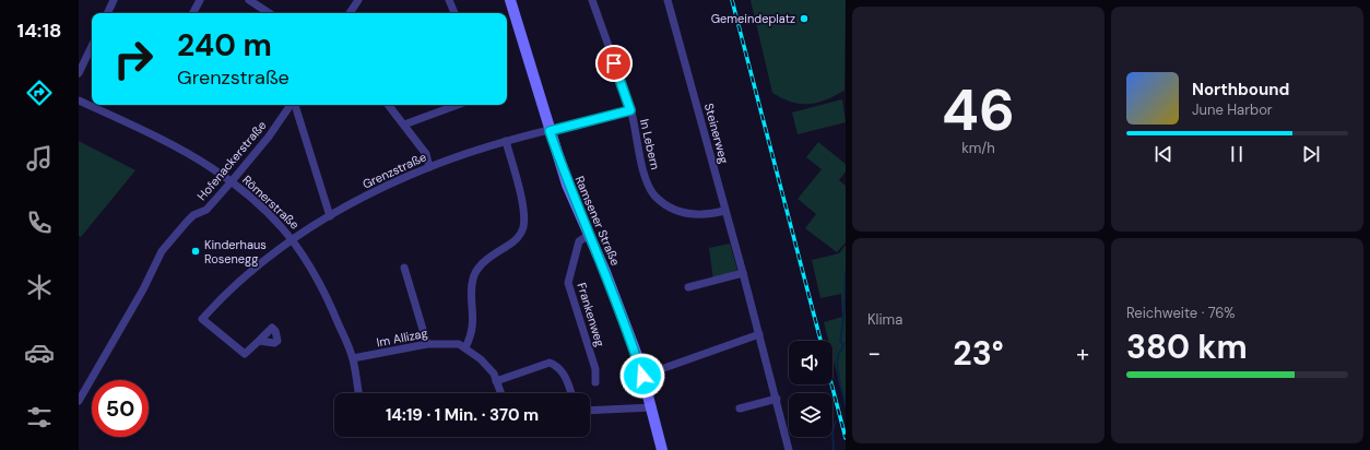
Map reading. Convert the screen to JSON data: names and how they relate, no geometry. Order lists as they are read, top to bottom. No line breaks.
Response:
{"streets":{"main road":["Ramsener Straße"],"street":["Steinerweg","In Lebern","Hofenackerstraße","Grenzstraße","Römerstraße","Frankenweg","Im Allizag"]},"crossings":[["Steinerweg","In Lebern"],["In Lebern","Grenzstraße"],["Hofenackerstraße","Römerstraße"],["Grenzstraße","Römerstraße"],["Grenzstraße","Ramsener Straße"],["Römerstraße","Im Allizag"],["Ramsener Straße","Frankenweg"]],"places":["Gemeindeplatz","Kinderhaus Rosenegg"],"page":{"tabs":"14:18","tile":[["46","km/h"],"Klima",["Reichweite · 76%","380 km"]],"turn":["240 m","Grenzstraße"],"song":["Northbound","June Harbor"],"heat":["−","23°","+"],"limit":"50","trip":"14:19 · 1 Min. · 370 m"}}
